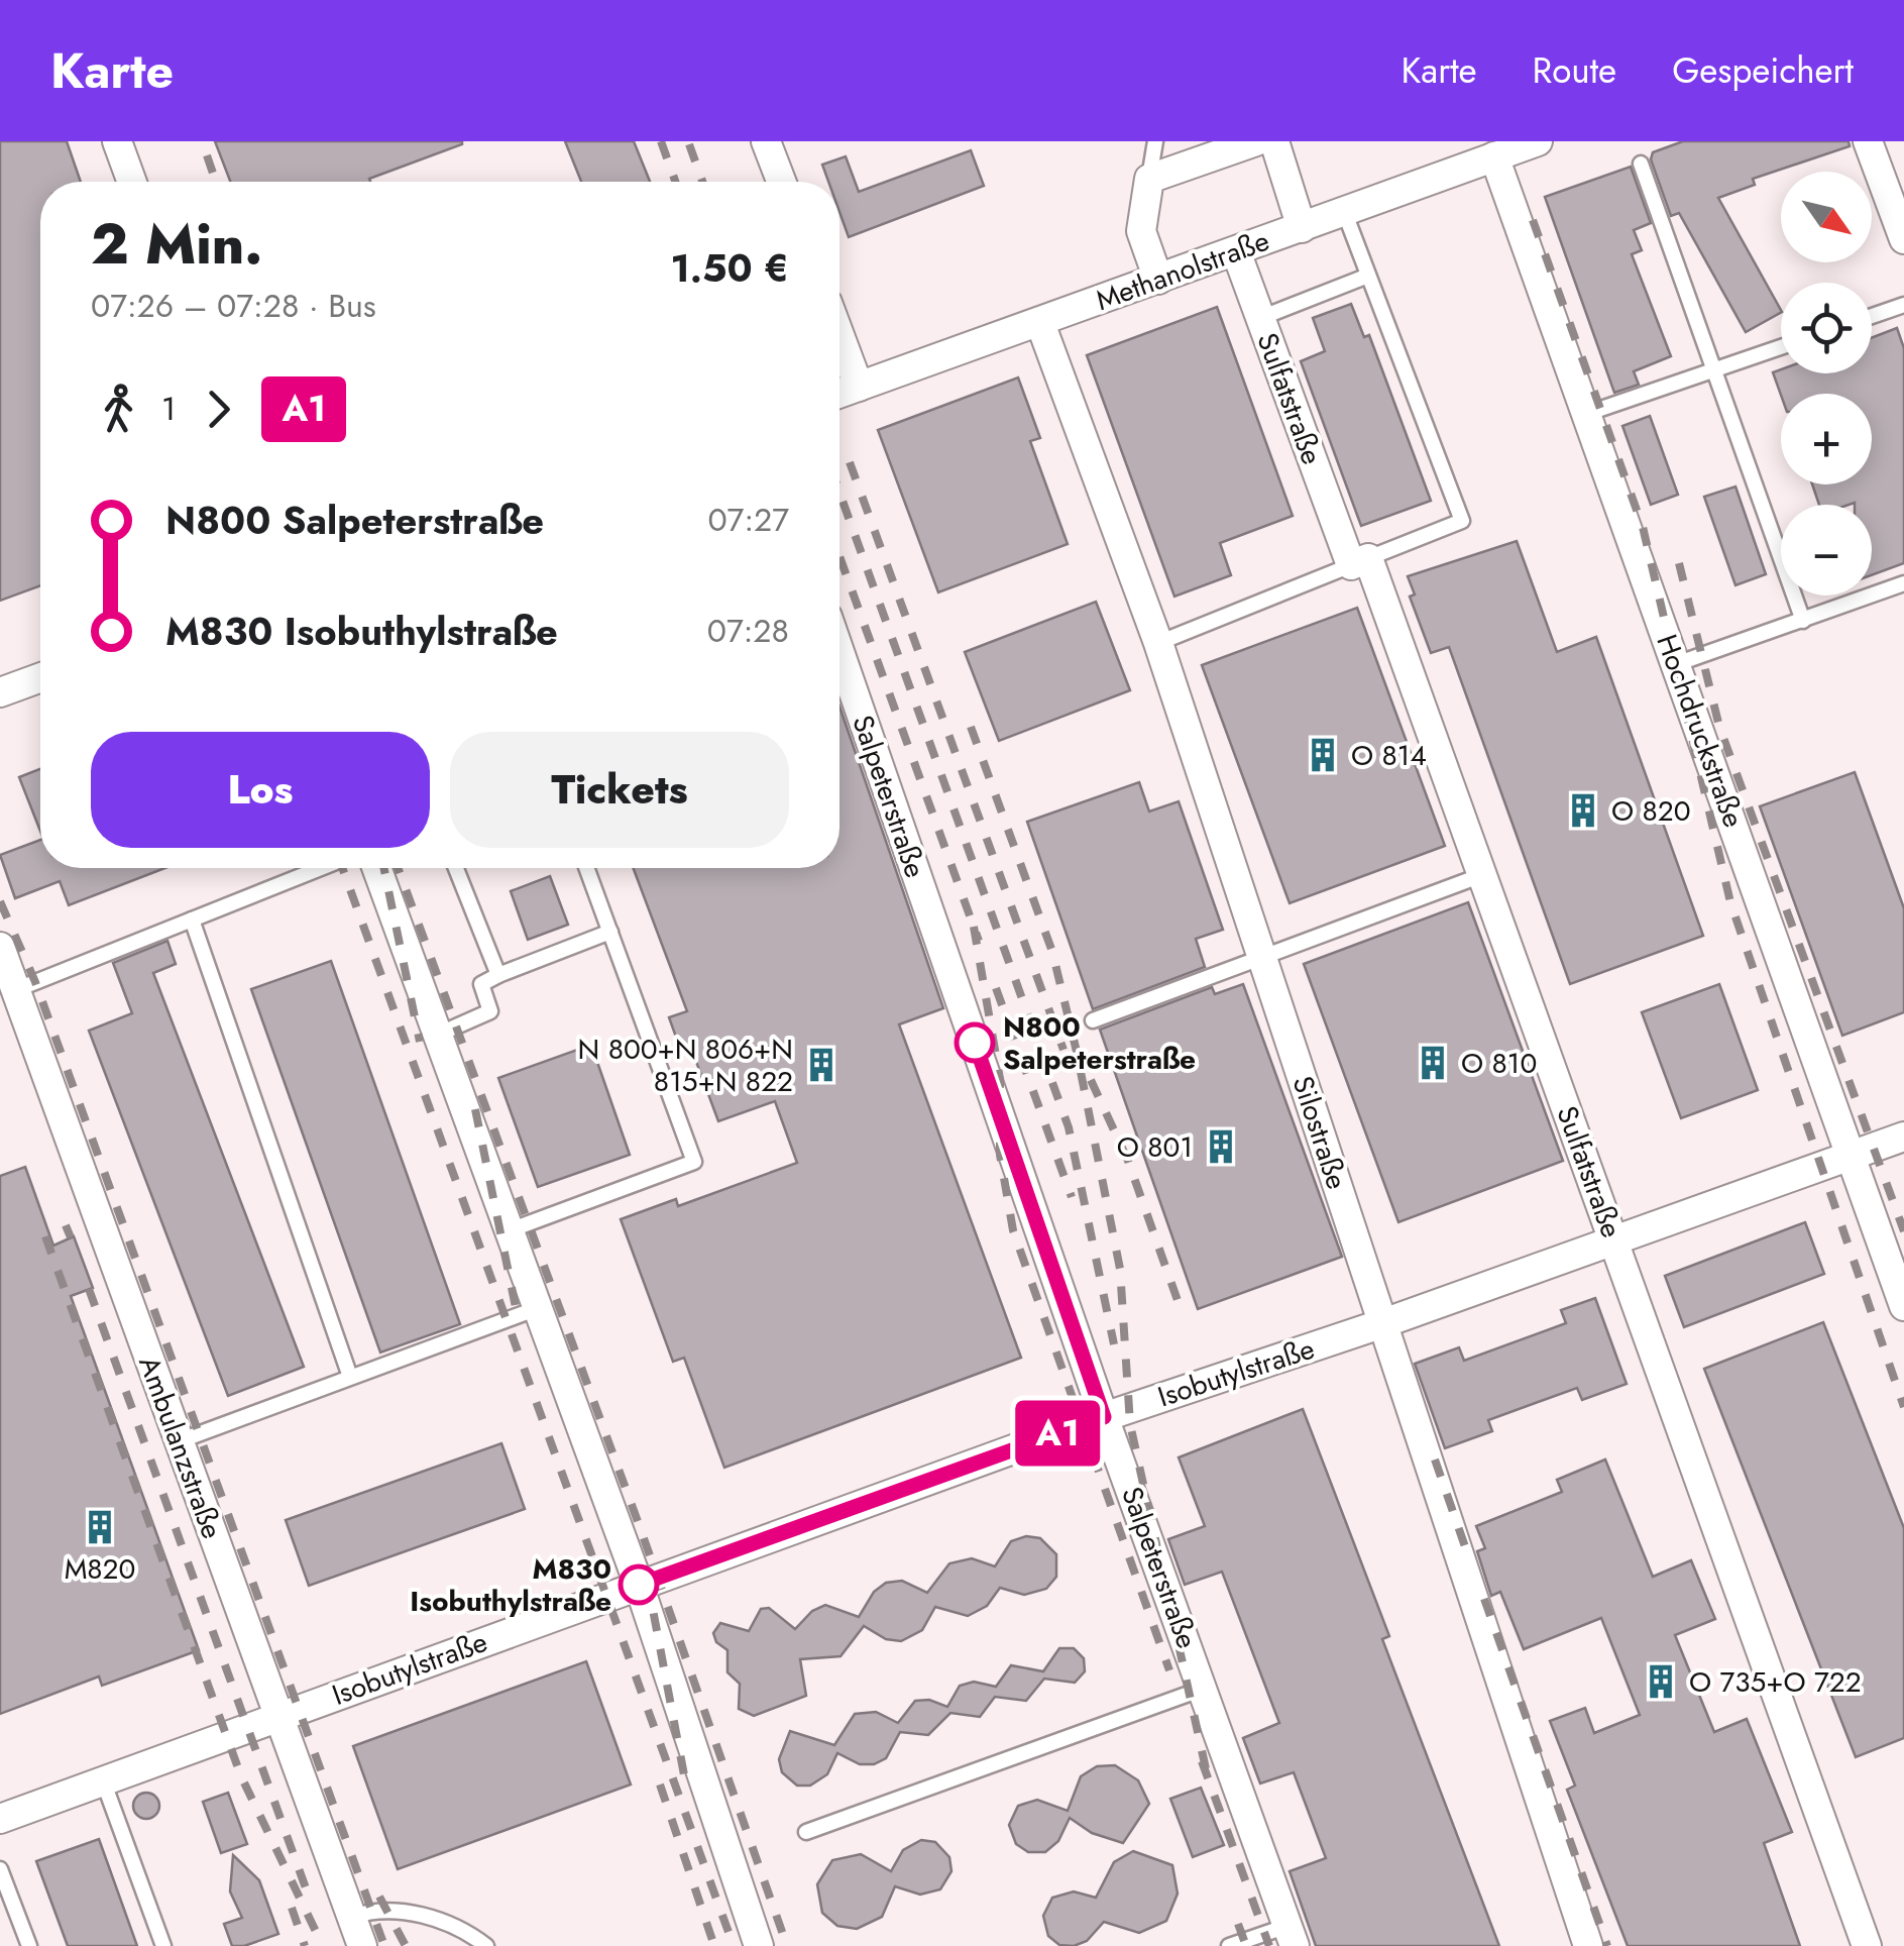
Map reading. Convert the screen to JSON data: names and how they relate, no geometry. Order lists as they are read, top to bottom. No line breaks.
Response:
{"streets":{"street":["Methanolstraße","Sulfatstraße","Hochdruckstraße","Salpeterstraße","Silostraße","Isobutylstraße","Ambulanzstraße"]},"crossings":[["Methanolstraße","Sulfatstraße"],["Methanolstraße","Hochdruckstraße"],["Methanolstraße","Silostraße"],["Sulfatstraße","Isobutylstraße"],["Hochdruckstraße","Isobutylstraße"],["Salpeterstraße","Isobutylstraße"],["Silostraße","Isobutylstraße"],["Isobutylstraße","Ambulanzstraße"]],"places":{"building":["O 814","O 820","O 810","N 800+N 806+N 815+N 822","O 801","M820","O 735+O 722"],"other":["N800 Salpeterstraße","M830 Isobuthylstraße"]},"lines":["bus line A1"],"north":"bottom right","page":{"header":"Karte","nav":["Karte","Route","Gespeichert"],"on_map":"A1","map_buttons":["+","−"],"heading":["2 Min.","07:26 – 07:28 · Bus","1.50 €"],"legs":["1","A1"],"list":[{"name":"N800 Salpeterstraße","value":"07:27"},{"name":"M830 Isobuthylstraße","value":"07:28"}],"buttons":["Los","Tickets"]}}
